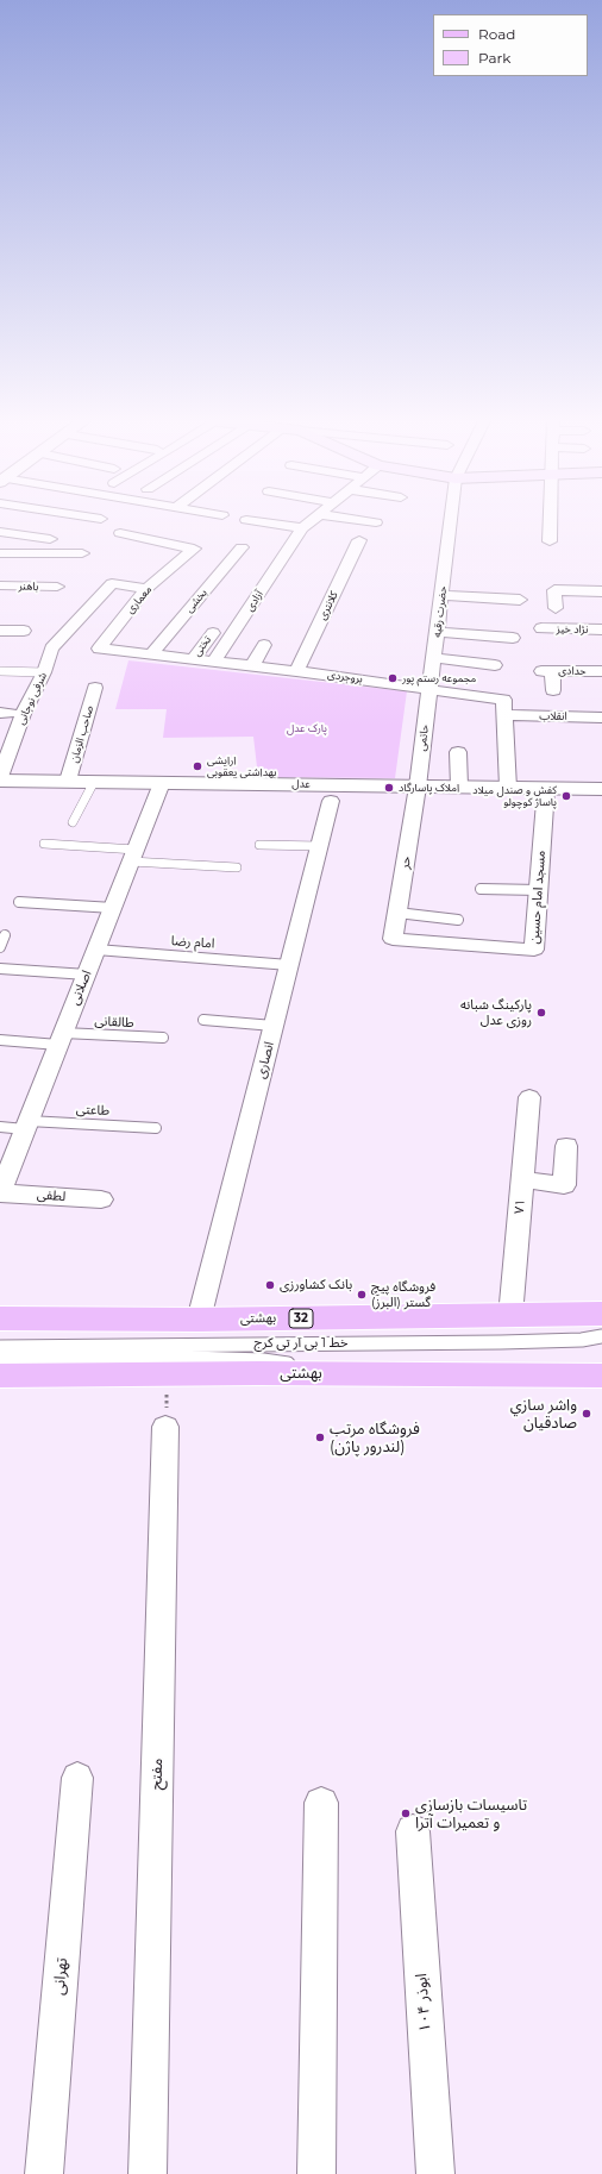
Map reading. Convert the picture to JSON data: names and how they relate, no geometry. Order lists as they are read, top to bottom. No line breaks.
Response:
{"streets":{"main road":["بهشتى","32","بهشتی"],"street":["باهنر","معماری","بخشی","آزادی","کلانتری","حضرت رقیه","نژاد خیز","تختی","حدادی","بروجردی","شرفی نوجانی","انقلاب","صاحب الزمان","حاتمی","عدل","حر","مسجد امام حسین","اصلانی","انصاری","لطفی","۷۱","مفتح","تهرانی","ابوذر ۱۰۴"],"lane":["امام رضا","طالقانی","طاعتی","خط 1 بی آر تی کرج"]},"crossings":[["معماری","بروجردی"],["معماری","شرفی نوجانی"],["بخشی","بروجردی"],["آزادی","بروجردی"],["کلانتری","بروجردی"],["حضرت رقیه","بروجردی"],["حضرت رقیه","حاتمی"],["تختی","بروجردی"],["بروجردی","انقلاب"],["بروجردی","حاتمی"],["بروجردی","عدل"],["شرفی نوجانی","عدل"],["صاحب الزمان","عدل"],["حاتمی","عدل"],["حاتمی","حر"],["عدل","حر"],["عدل","مسجد امام حسین"],["عدل","اصلانی"],["حر","مسجد امام حسین"],["امام رضا","اصلانی"],["امام رضا","انصاری"],["اصلانی","طالقانی"],["اصلانی","طاعتی"],["اصلانی","لطفی"],["انصاری","بهشتى"],["۷۱","بهشتى"],["خط 1 بی آر تی کرج","بهشتی"]],"parks":["پارک عدل"],"places":["مجموعه رستم پور","ارایشی بهداشتی یعقوبی","املاک پاسارگاد","کفش و صندل میلاد پاساژ کوچولو","پارکینگ شبانه روزی عدل","بانک کشاورزی","فروشگاه پیچ گستر (البرز)","واشر سازي صادقیان","فروشگاه مرتب (لندرور پاژن)","تاسیسات بازسازی و تعمیرات آترا"],"legend":["Road","Park"]}
